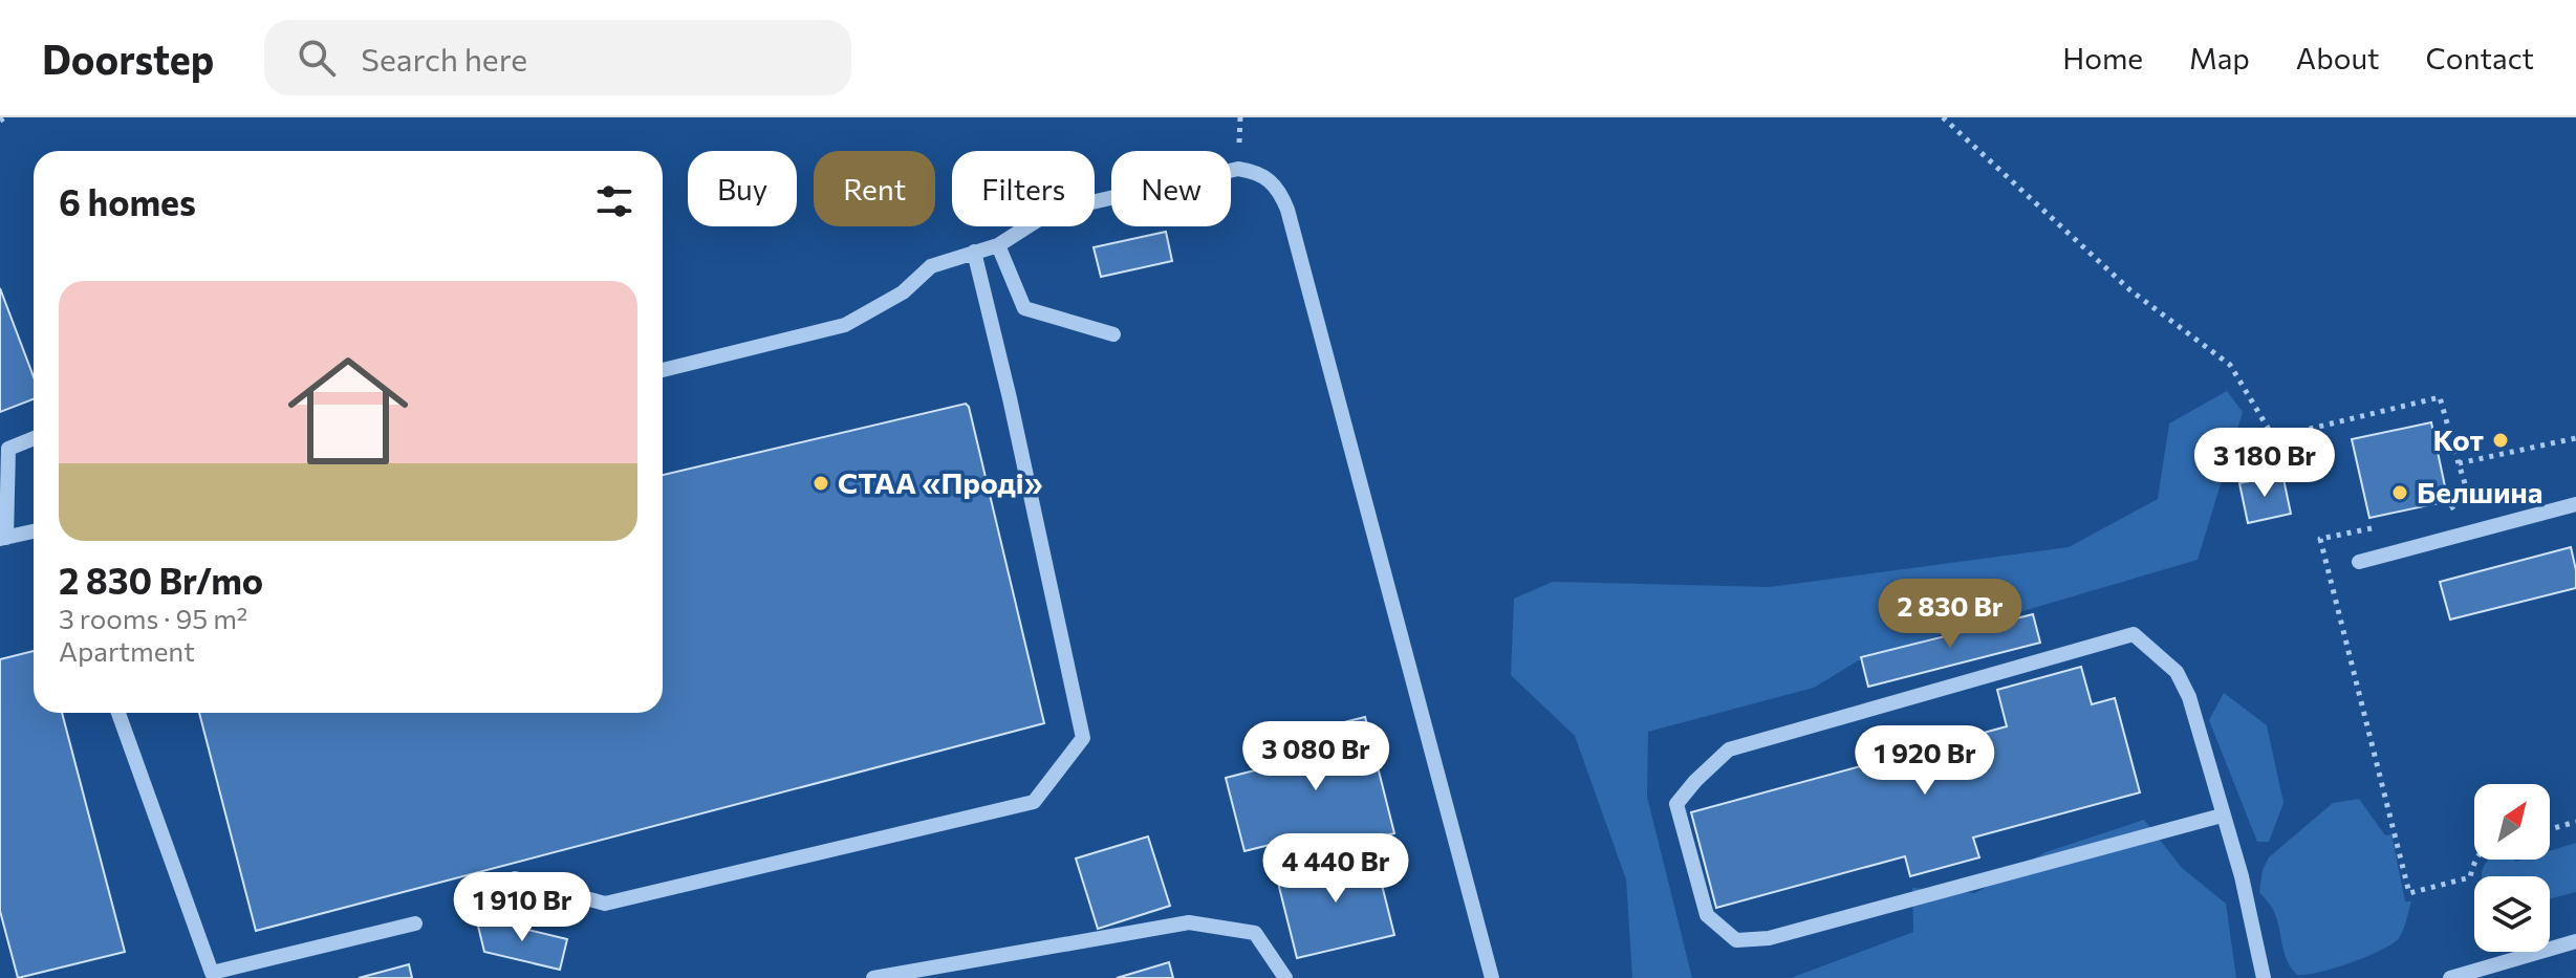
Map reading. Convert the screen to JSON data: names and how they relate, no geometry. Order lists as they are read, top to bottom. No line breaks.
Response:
{"places":["Кот","СТАА «Проді»","Белшина"],"north":"top right","page":{"header":"Doorstep","search":"Search here","nav":["Home","Map","About","Contact"],"chip":["Buy","Rent","Filters","New"],"heading":"6 homes","list":[{"name":"2 830 Br/mo","note":"3 rooms · 95 m² · Apartment"}],"price":["3 180 Br","2 830 Br","3 080 Br","1 920 Br","4 440 Br","1 910 Br"]}}
